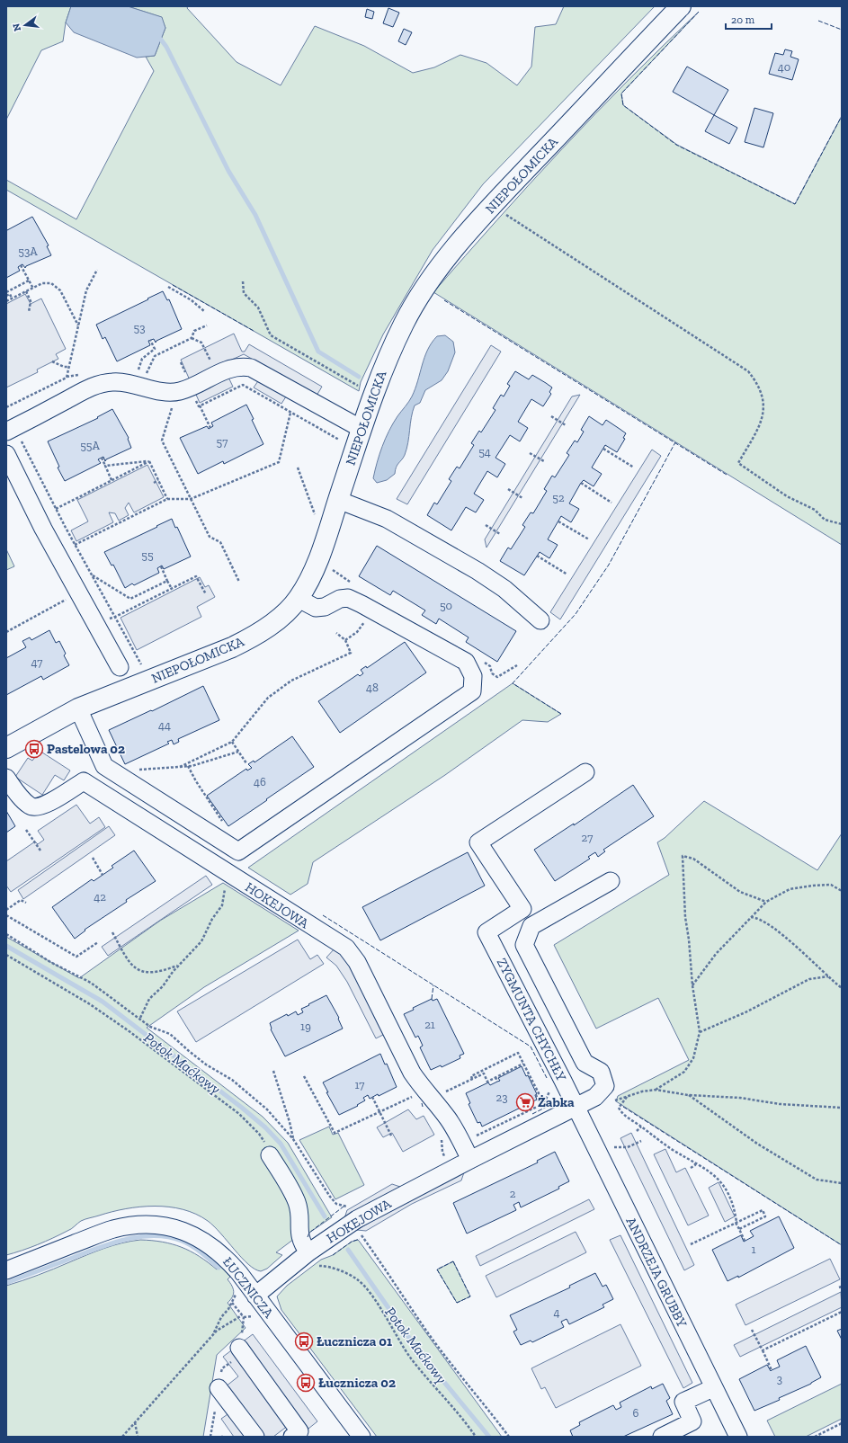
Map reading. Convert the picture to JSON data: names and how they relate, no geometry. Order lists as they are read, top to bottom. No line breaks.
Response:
{"streets":{"main road":["NIEPOŁOMICKA"],"street":["HOKEJOWA","ZYGMUNTA CHYCHŁY","ANDRZEJA GRUBBY","ŁUCZNICZA"]},"crossings":[["HOKEJOWA","ZYGMUNTA CHYCHŁY"],["HOKEJOWA","ANDRZEJA GRUBBY"],["HOKEJOWA","ŁUCZNICZA"],["ZYGMUNTA CHYCHŁY","ANDRZEJA GRUBBY"]],"water":["Potok Maćkowy"],"places":{"bus stop":["Pastelowa 02","Łucznicza 01","Łucznicza 02"],"supermarket":["Żabka"]},"house_numbers":["40","53A","53","57","55A","54","52","55","50","47","48","44","46","27","42","21","19","17","23","2","1","4","3","6"],"scale_bar":"20 m","north":"left"}
